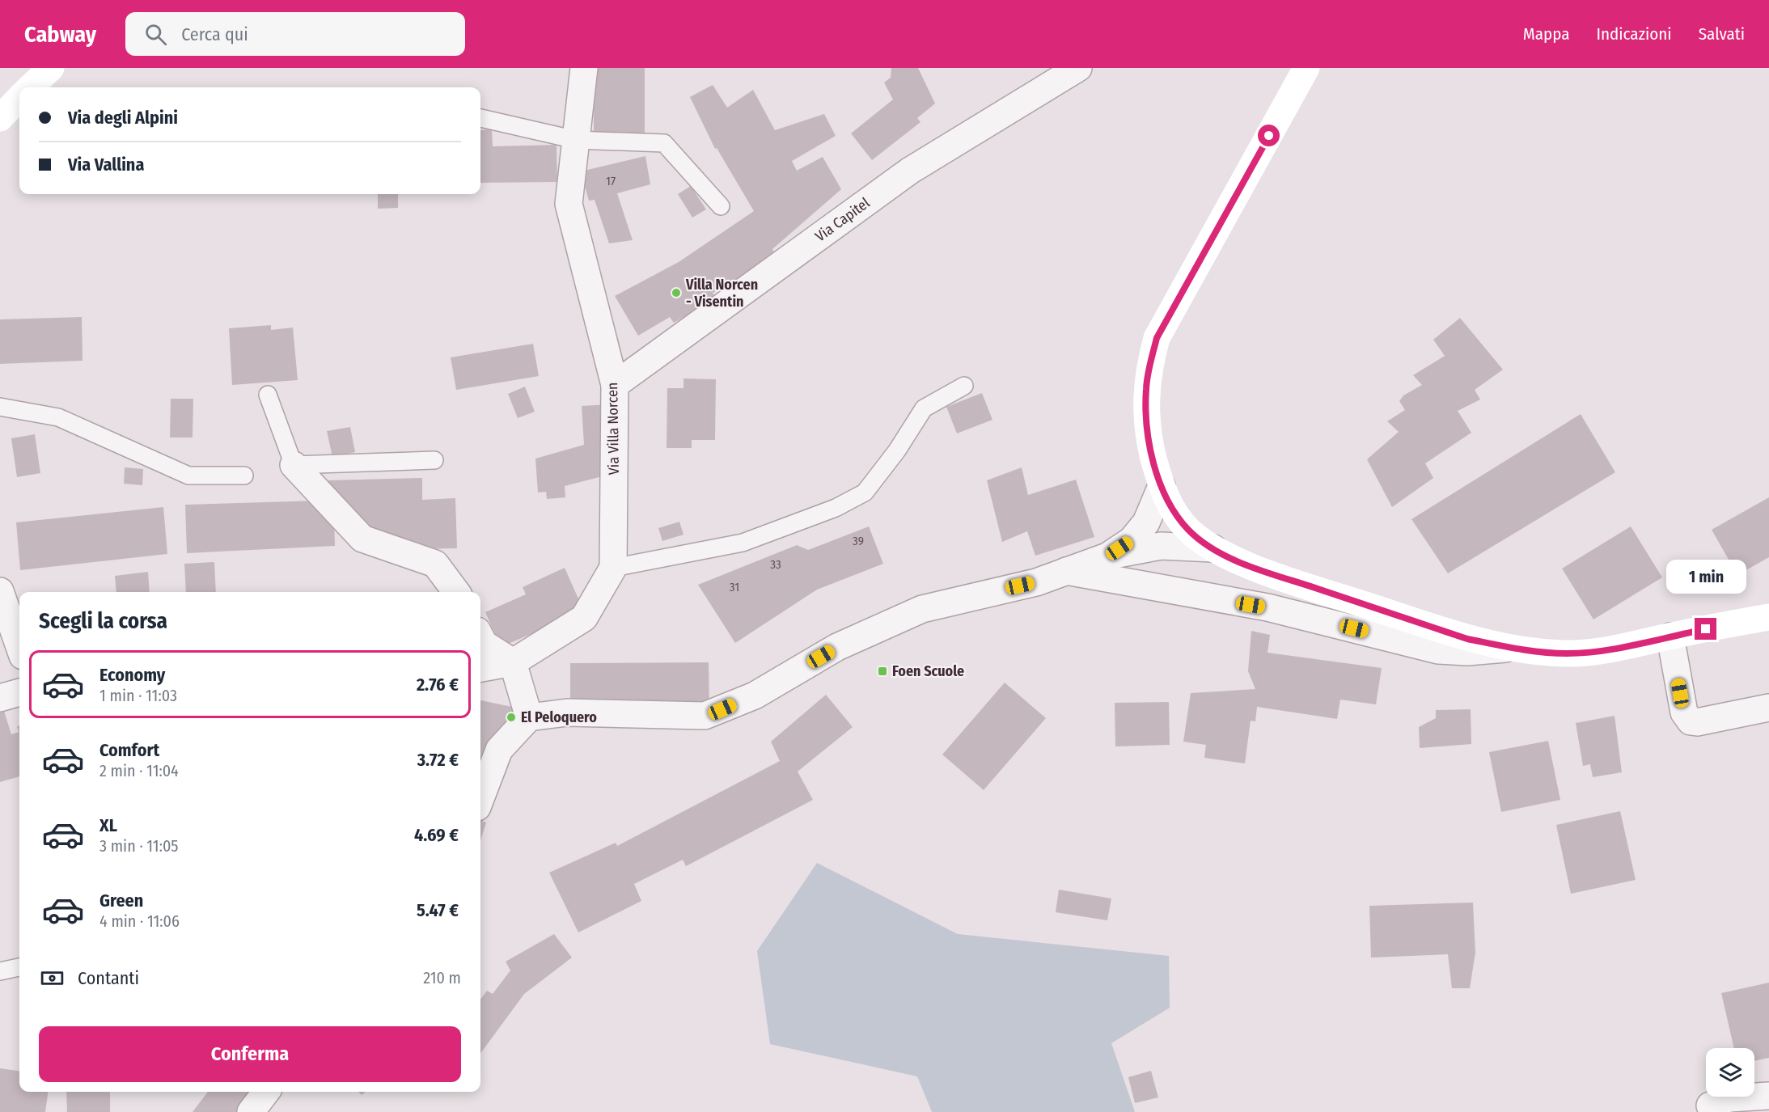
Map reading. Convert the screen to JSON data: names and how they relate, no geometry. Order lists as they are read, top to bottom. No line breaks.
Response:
{"streets":{"street":["Via Capitel","Via Villa Norcen"]},"crossings":[["Via Capitel","Via Villa Norcen"]],"places":{"other":["Villa Norcen - Visentin","El Peloquero"],"transit":["Foen Scuole"]},"house_numbers":["17","39","33","31"],"page":{"header":"Cabway","search":"Cerca qui","nav":["Mappa","Indicazioni","Salvati"],"banner":["Via degli Alpini","Via Vallina"],"bubble":"1 min","heading":"Scegli la corsa","list":[{"name":"Economy","note":"1 min · 11:03","value":"2.76 €"},{"name":"Comfort","note":"2 min · 11:04","value":"3.72 €"},{"name":"XL","note":"3 min · 11:05","value":"4.69 €"},{"name":"Green","note":"4 min · 11:06","value":"5.47 €"}],"pay":["Contanti","210 m"],"buttons":"Conferma"}}
